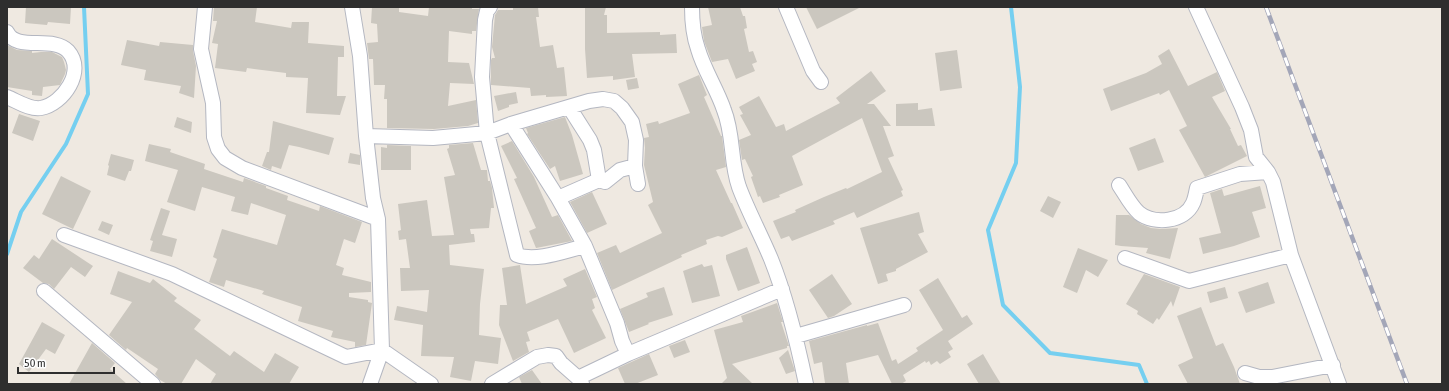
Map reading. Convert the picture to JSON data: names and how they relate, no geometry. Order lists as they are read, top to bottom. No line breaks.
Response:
{"scale_bar":"50 m"}
